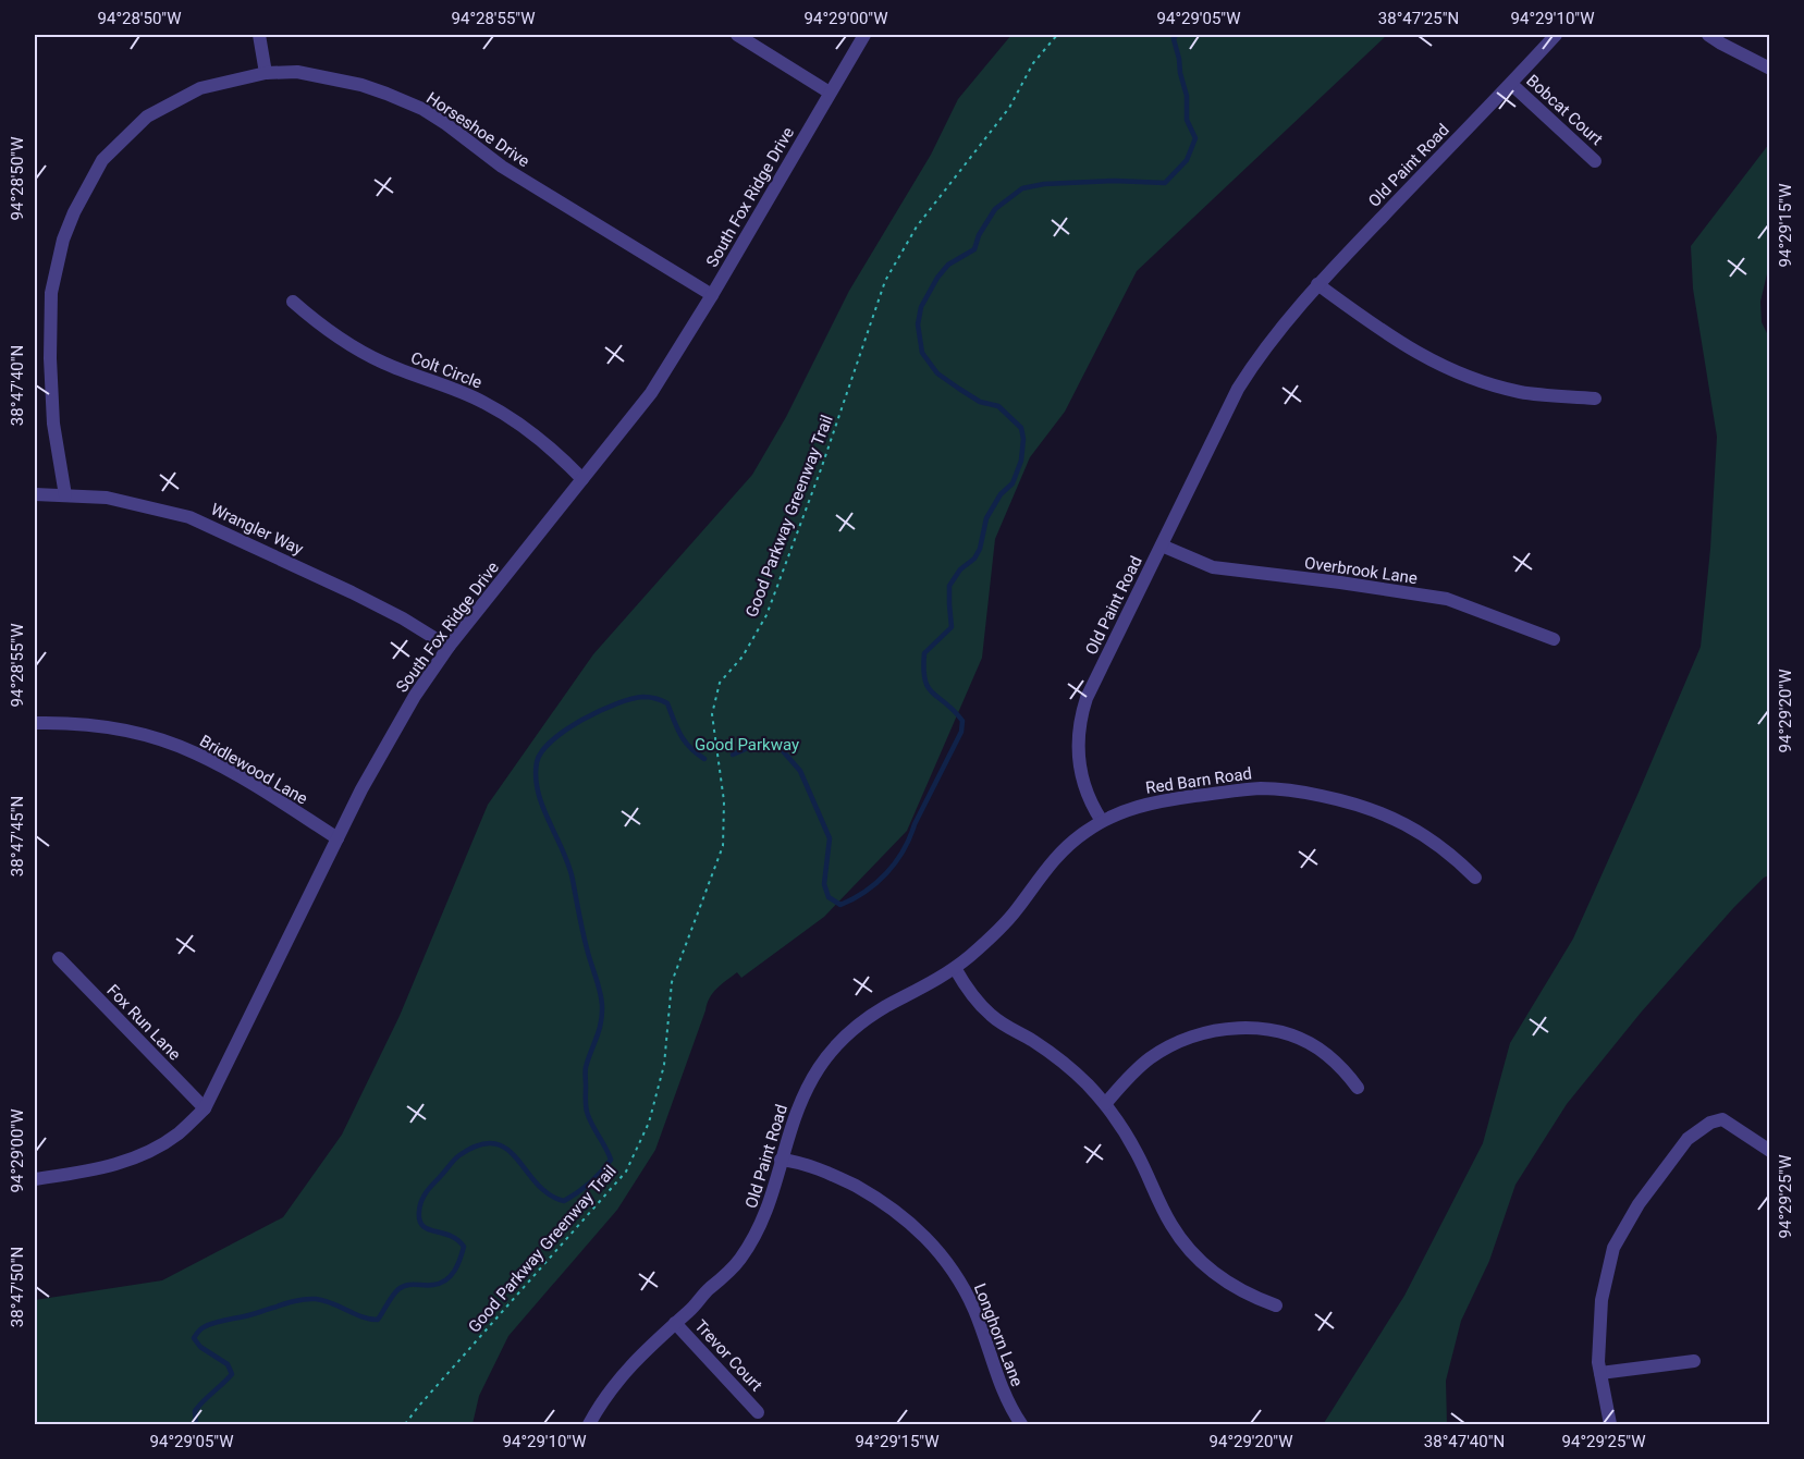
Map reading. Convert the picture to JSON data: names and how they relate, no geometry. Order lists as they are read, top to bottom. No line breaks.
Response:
{"streets":{"street":["Bobcat Court","Horseshoe Drive","Old Paint Road","South Fox Ridge Drive","Colt Circle","Wrangler Way","Overbrook Lane","Bridlewood Lane","Red Barn Road","Fox Run Lane","Longhorn Lane","Trevor Court"],"path":["Good Parkway Greenway Trail"]},"crossings":[["Bobcat Court","Old Paint Road"],["Horseshoe Drive","South Fox Ridge Drive"],["Horseshoe Drive","Wrangler Way"],["Old Paint Road","Overbrook Lane"],["Old Paint Road","Red Barn Road"],["Old Paint Road","Longhorn Lane"],["Old Paint Road","Trevor Court"],["South Fox Ridge Drive","Colt Circle"],["South Fox Ridge Drive","Wrangler Way"],["South Fox Ridge Drive","Bridlewood Lane"],["South Fox Ridge Drive","Fox Run Lane"]],"parks":["Good Parkway"],"coordinates":["94°28'50\"W","94°28'55\"W","94°29'00\"W","94°29'05\"W","38°47'25\"N","94°29'10\"W","94°29'15\"W","38°47'40\"N","94°29'20\"W","38°47'45\"N","94°29'25\"W","38°47'50\"N"]}
